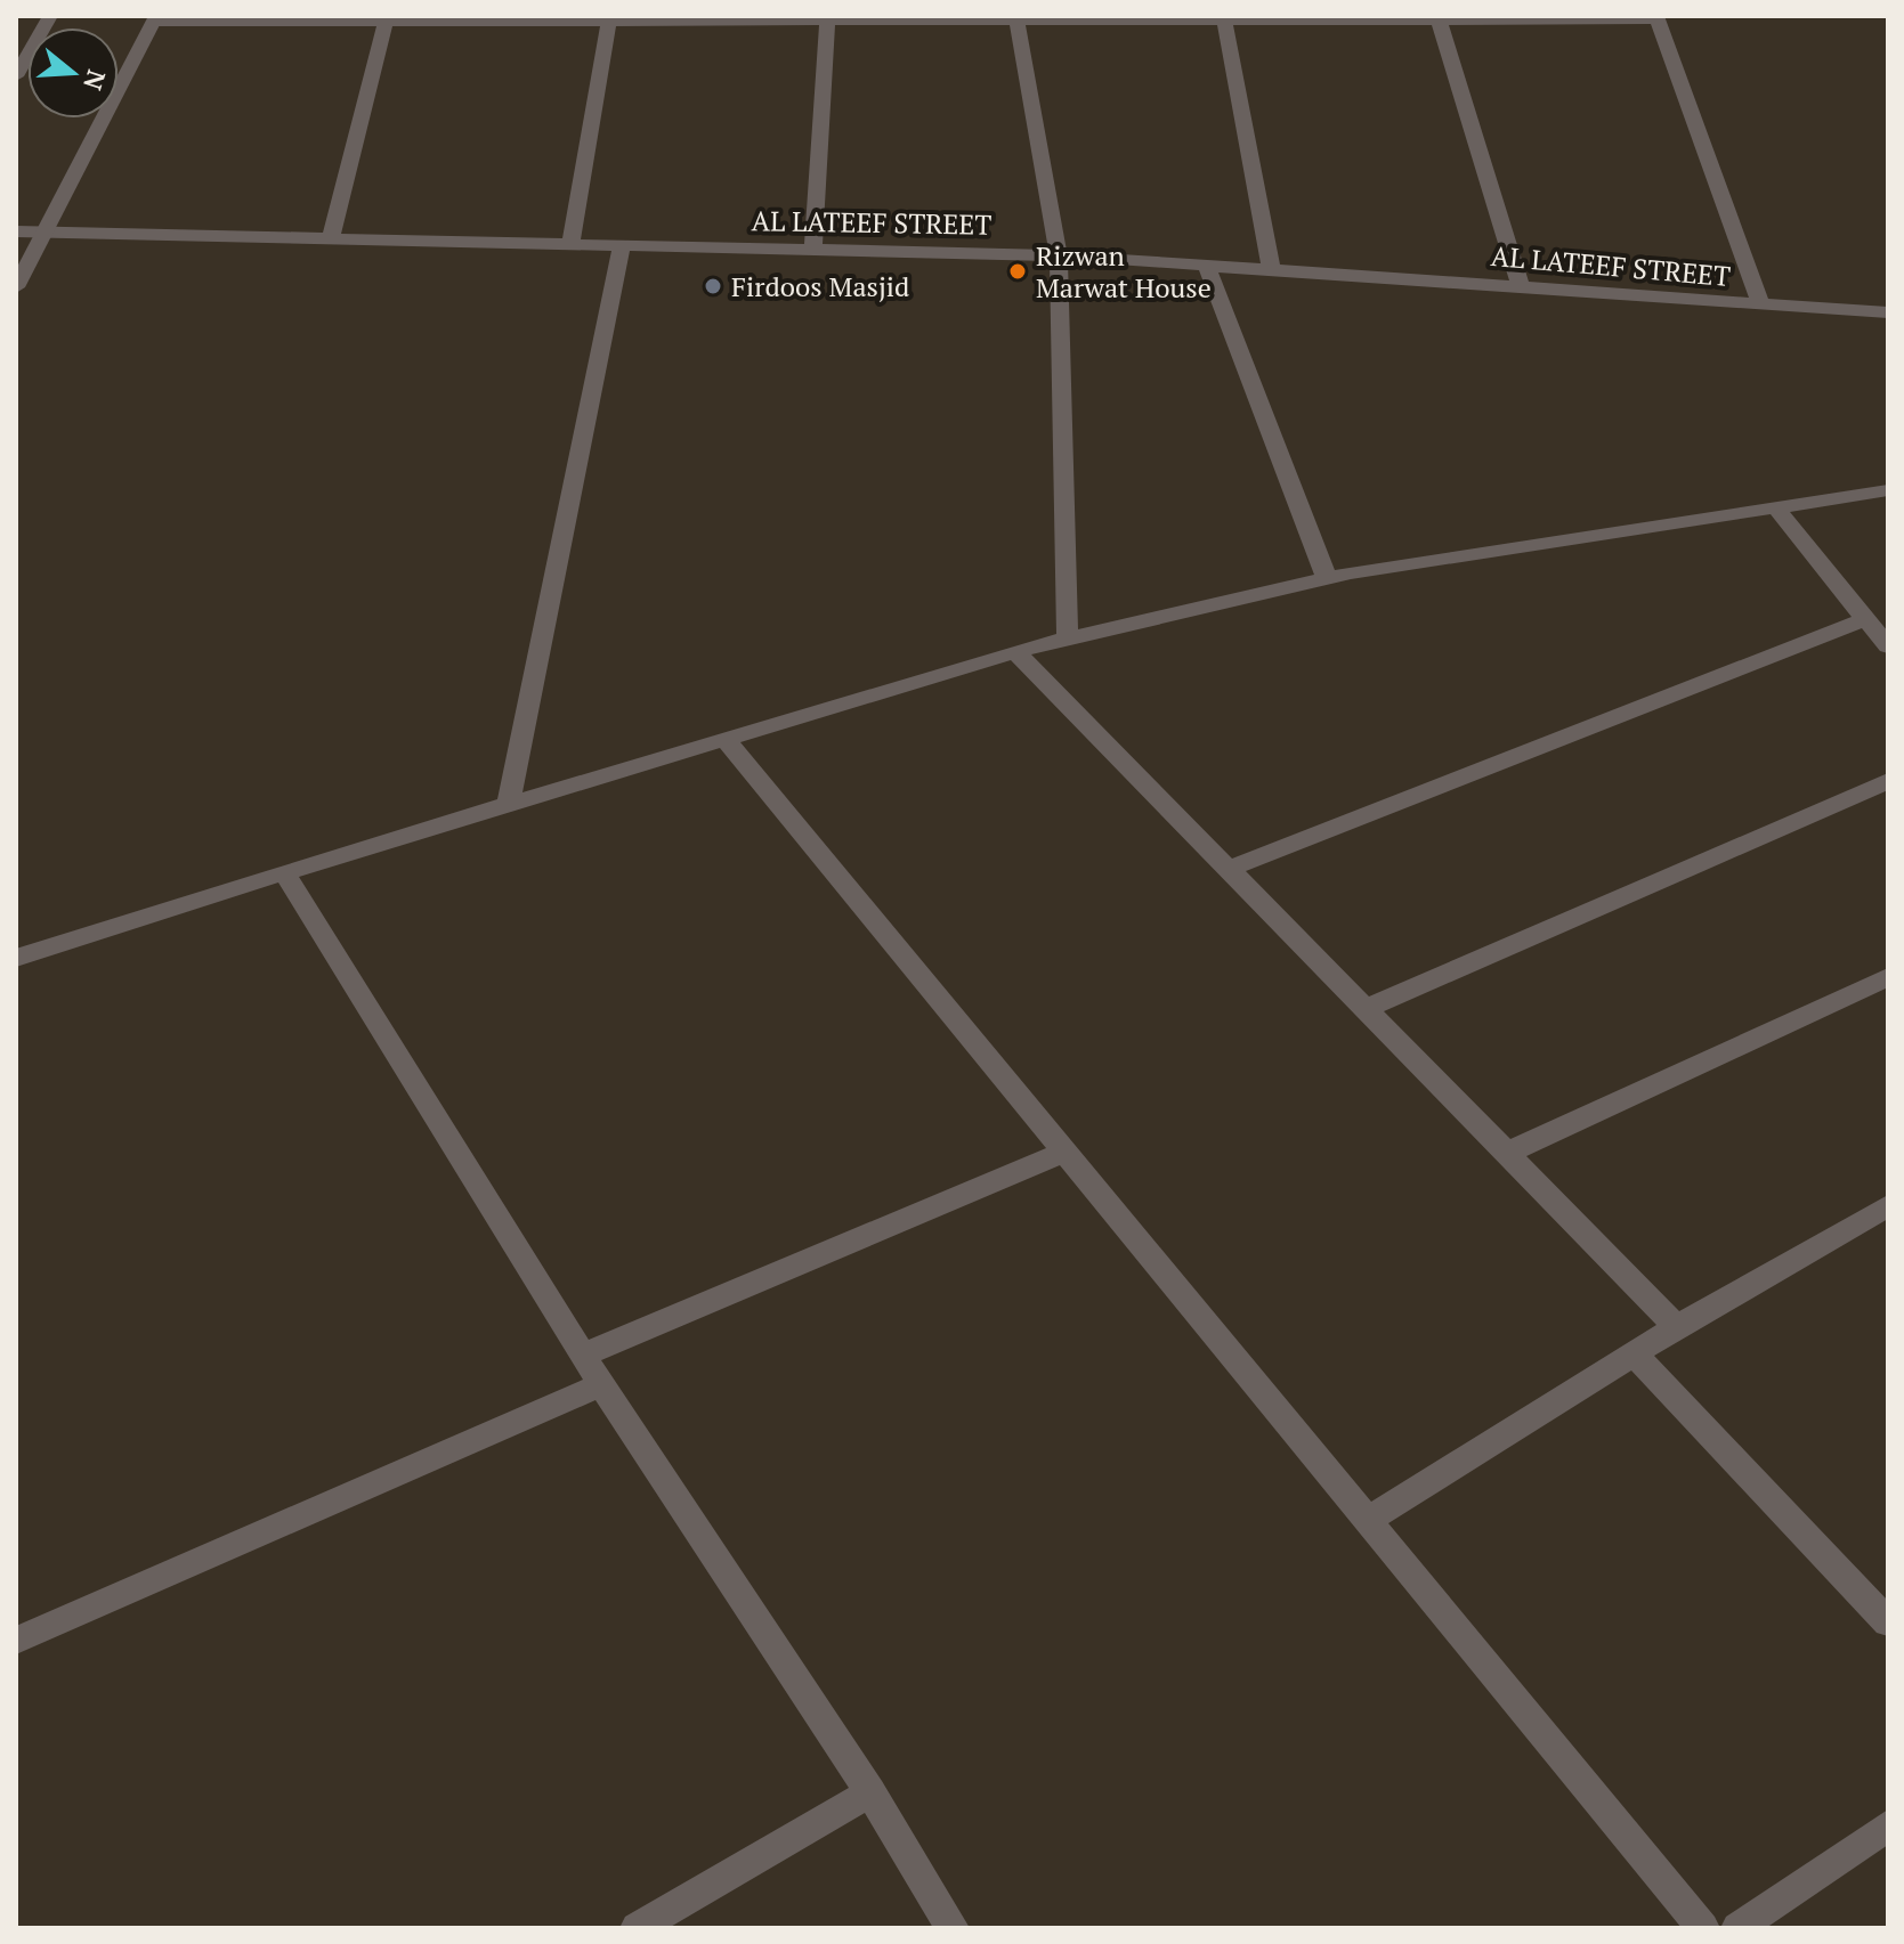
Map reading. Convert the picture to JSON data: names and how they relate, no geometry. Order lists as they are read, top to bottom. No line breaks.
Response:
{"streets":{"street":["AL LATEEF STREET"]},"places":["Rizwan Marwat House","Firdoos Masjid"],"north":"right"}
